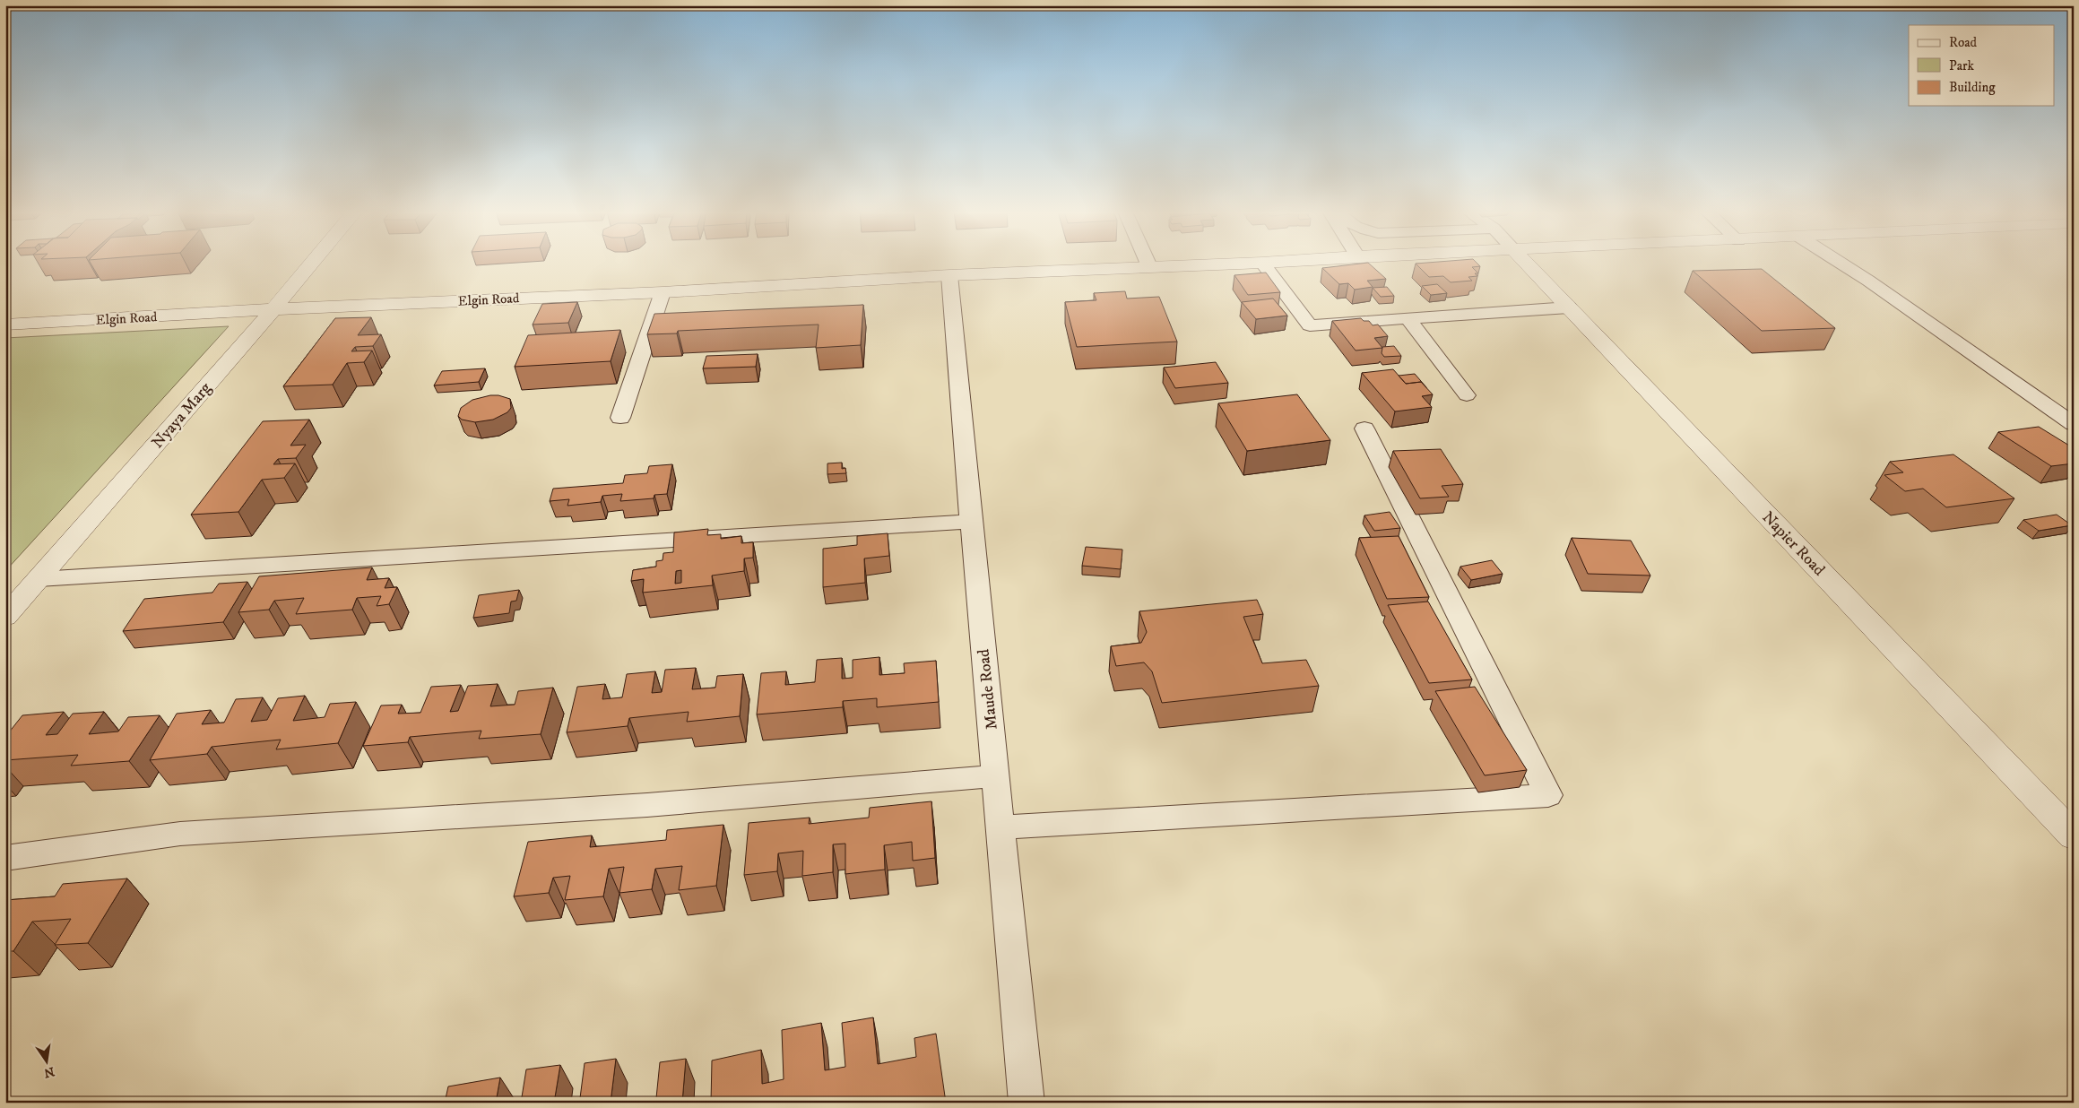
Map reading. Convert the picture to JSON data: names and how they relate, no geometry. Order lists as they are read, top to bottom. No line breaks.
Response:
{"streets":{"street":["Elgin Road","Nyaya Marg","Napier Road","Maude Road"]},"crossings":[["Elgin Road","Nyaya Marg"],["Elgin Road","Maude Road"]],"legend":["Road","Park","Building"],"north":"bottom"}
